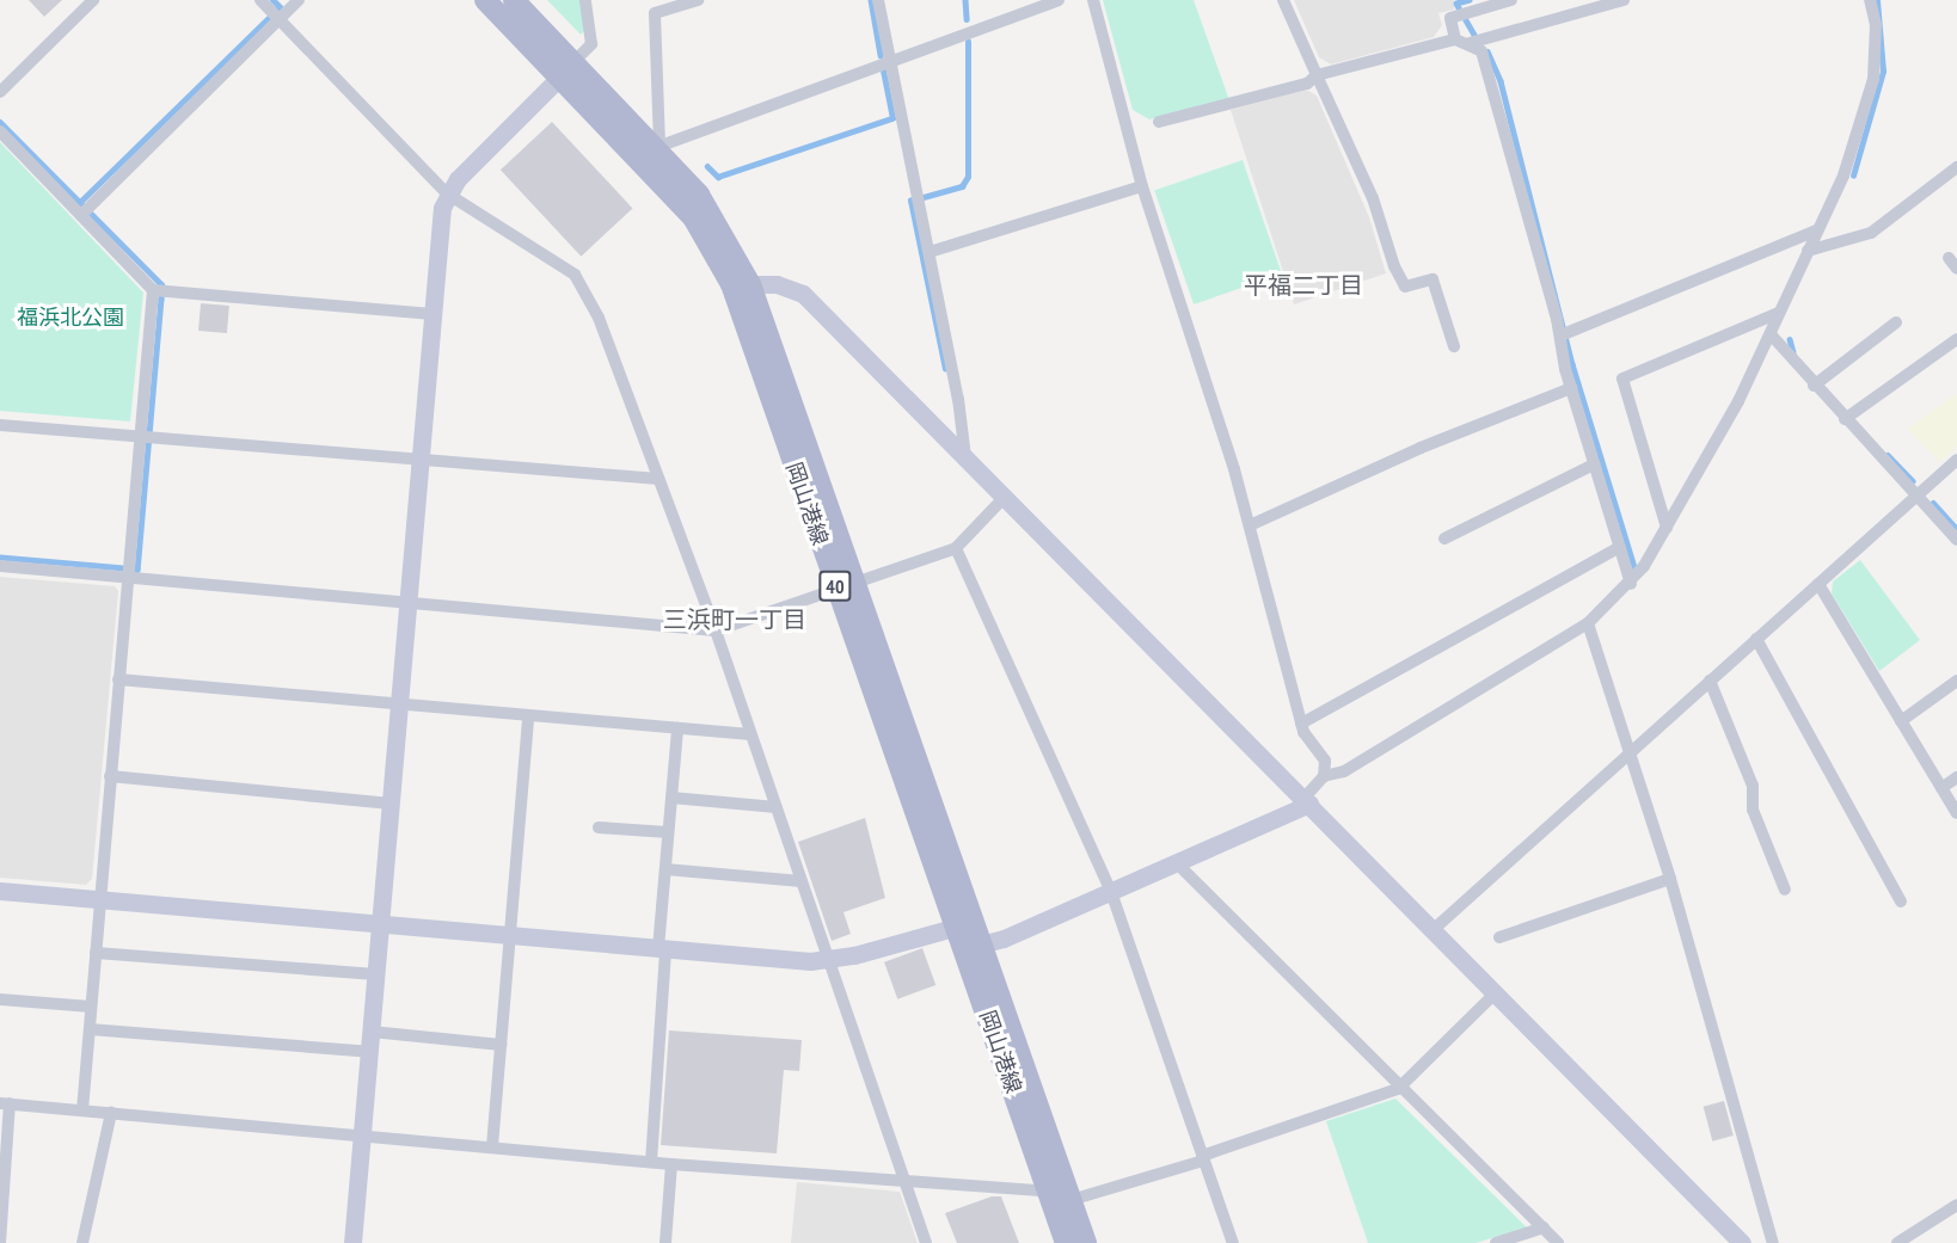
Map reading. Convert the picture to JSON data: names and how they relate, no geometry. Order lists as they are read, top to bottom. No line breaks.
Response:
{"streets":{"main road":["岡山港線","40"]},"districts":["平福二丁目","三浜町一丁目"],"parks":["福浜北公園"]}
